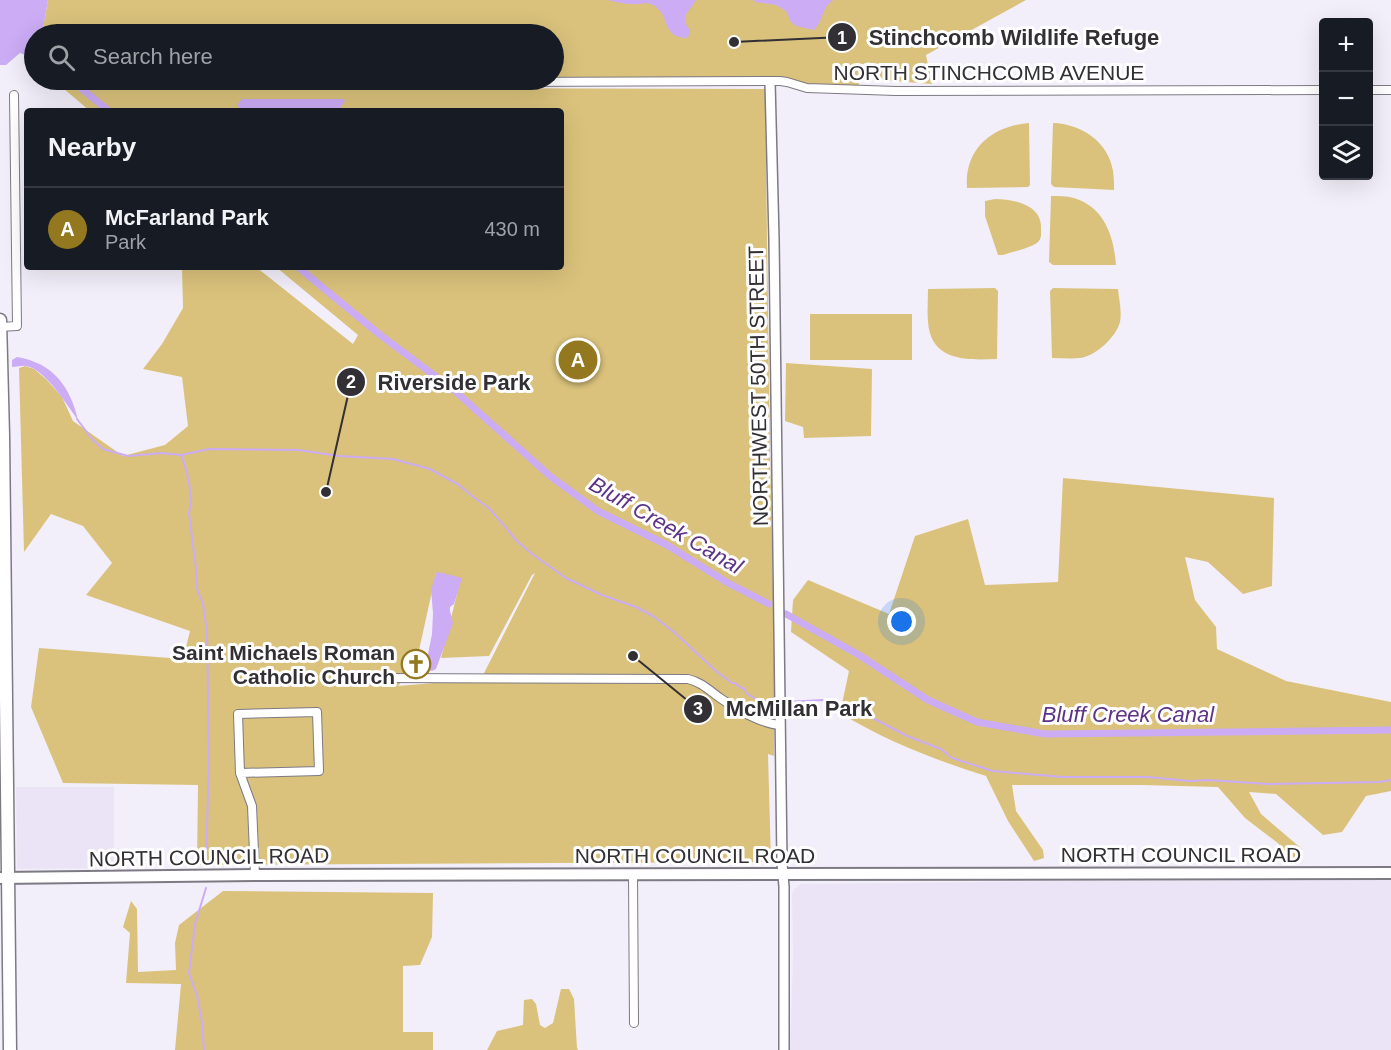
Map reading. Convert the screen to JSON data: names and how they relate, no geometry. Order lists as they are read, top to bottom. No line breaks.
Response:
{"streets":{"main road":["NORTH COUNCIL ROAD"],"street":["NORTH STINCHCOMB AVENUE","NORTHWEST 50TH STREET"]},"crossings":[["NORTH STINCHCOMB AVENUE","NORTHWEST 50TH STREET"],["NORTHWEST 50TH STREET","NORTH COUNCIL ROAD"]],"water":["Bluff Creek Canal"],"places":{"other":["Stinchcomb Wildlife Refuge","Riverside Park","McMillan Park"],"church":["Saint Michaels Roman Catholic Church"]},"page":{"map_buttons":["+","−"],"search":"Search here","heading":"Nearby","list":[{"mark":"A","name":"McFarland Park","note":"Park","value":"430 m"}],"pins":"A"}}
